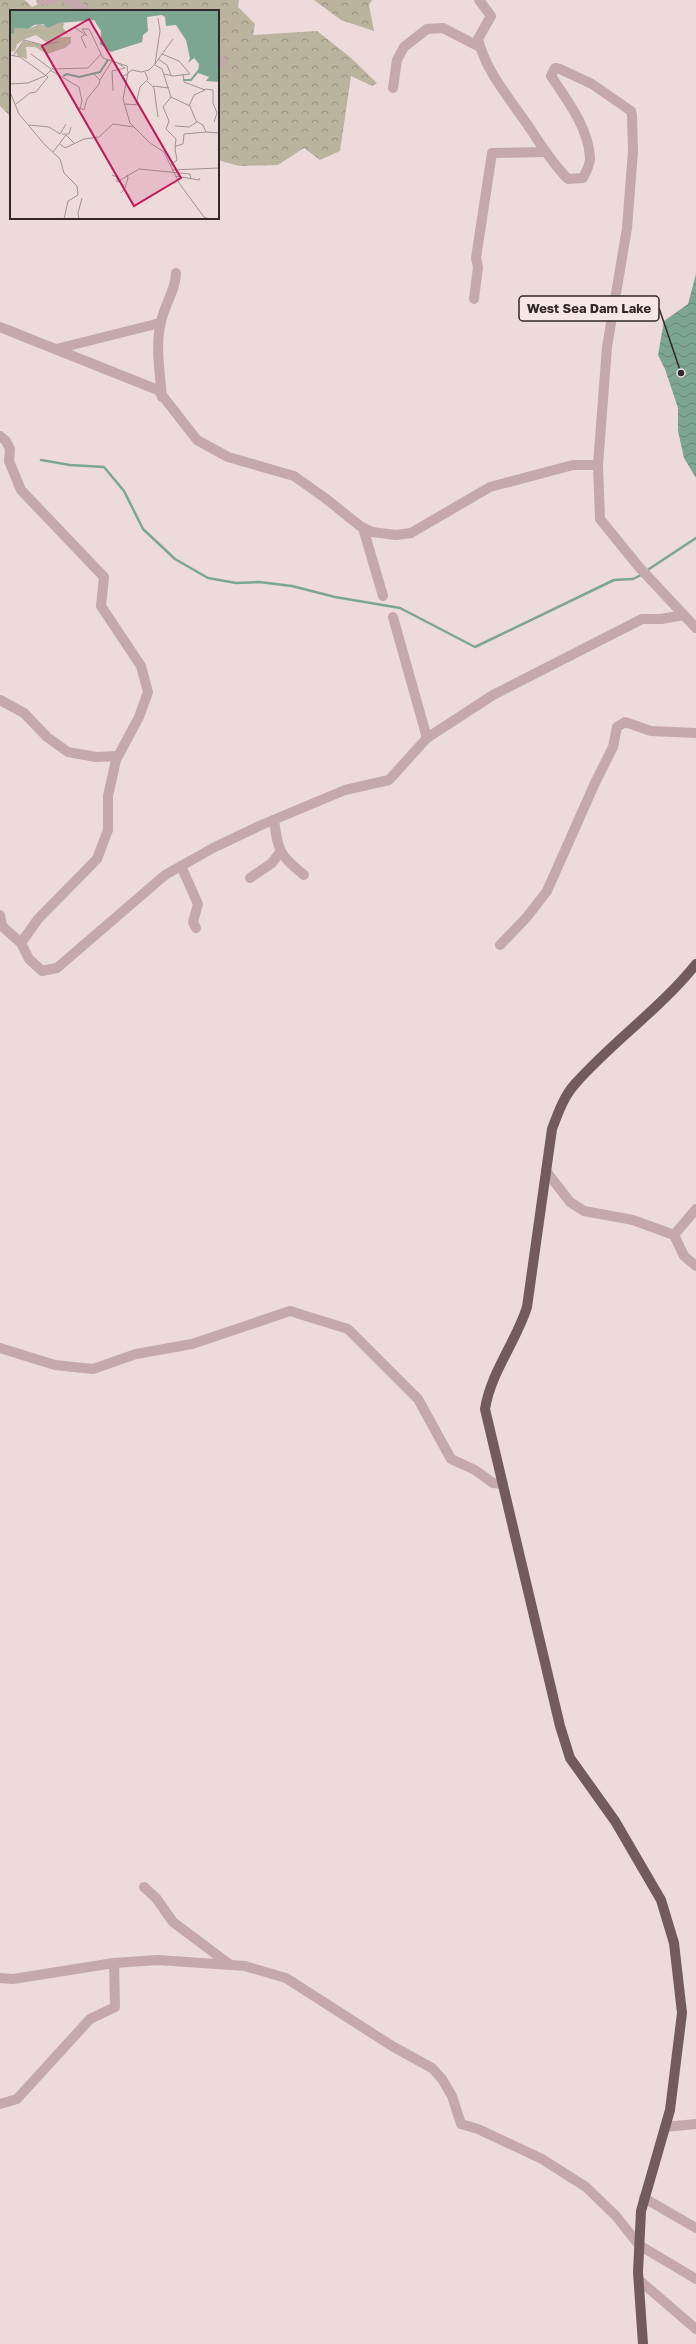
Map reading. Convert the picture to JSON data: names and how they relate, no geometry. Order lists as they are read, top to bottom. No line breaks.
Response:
{"places":["West Sea Dam Lake"]}
